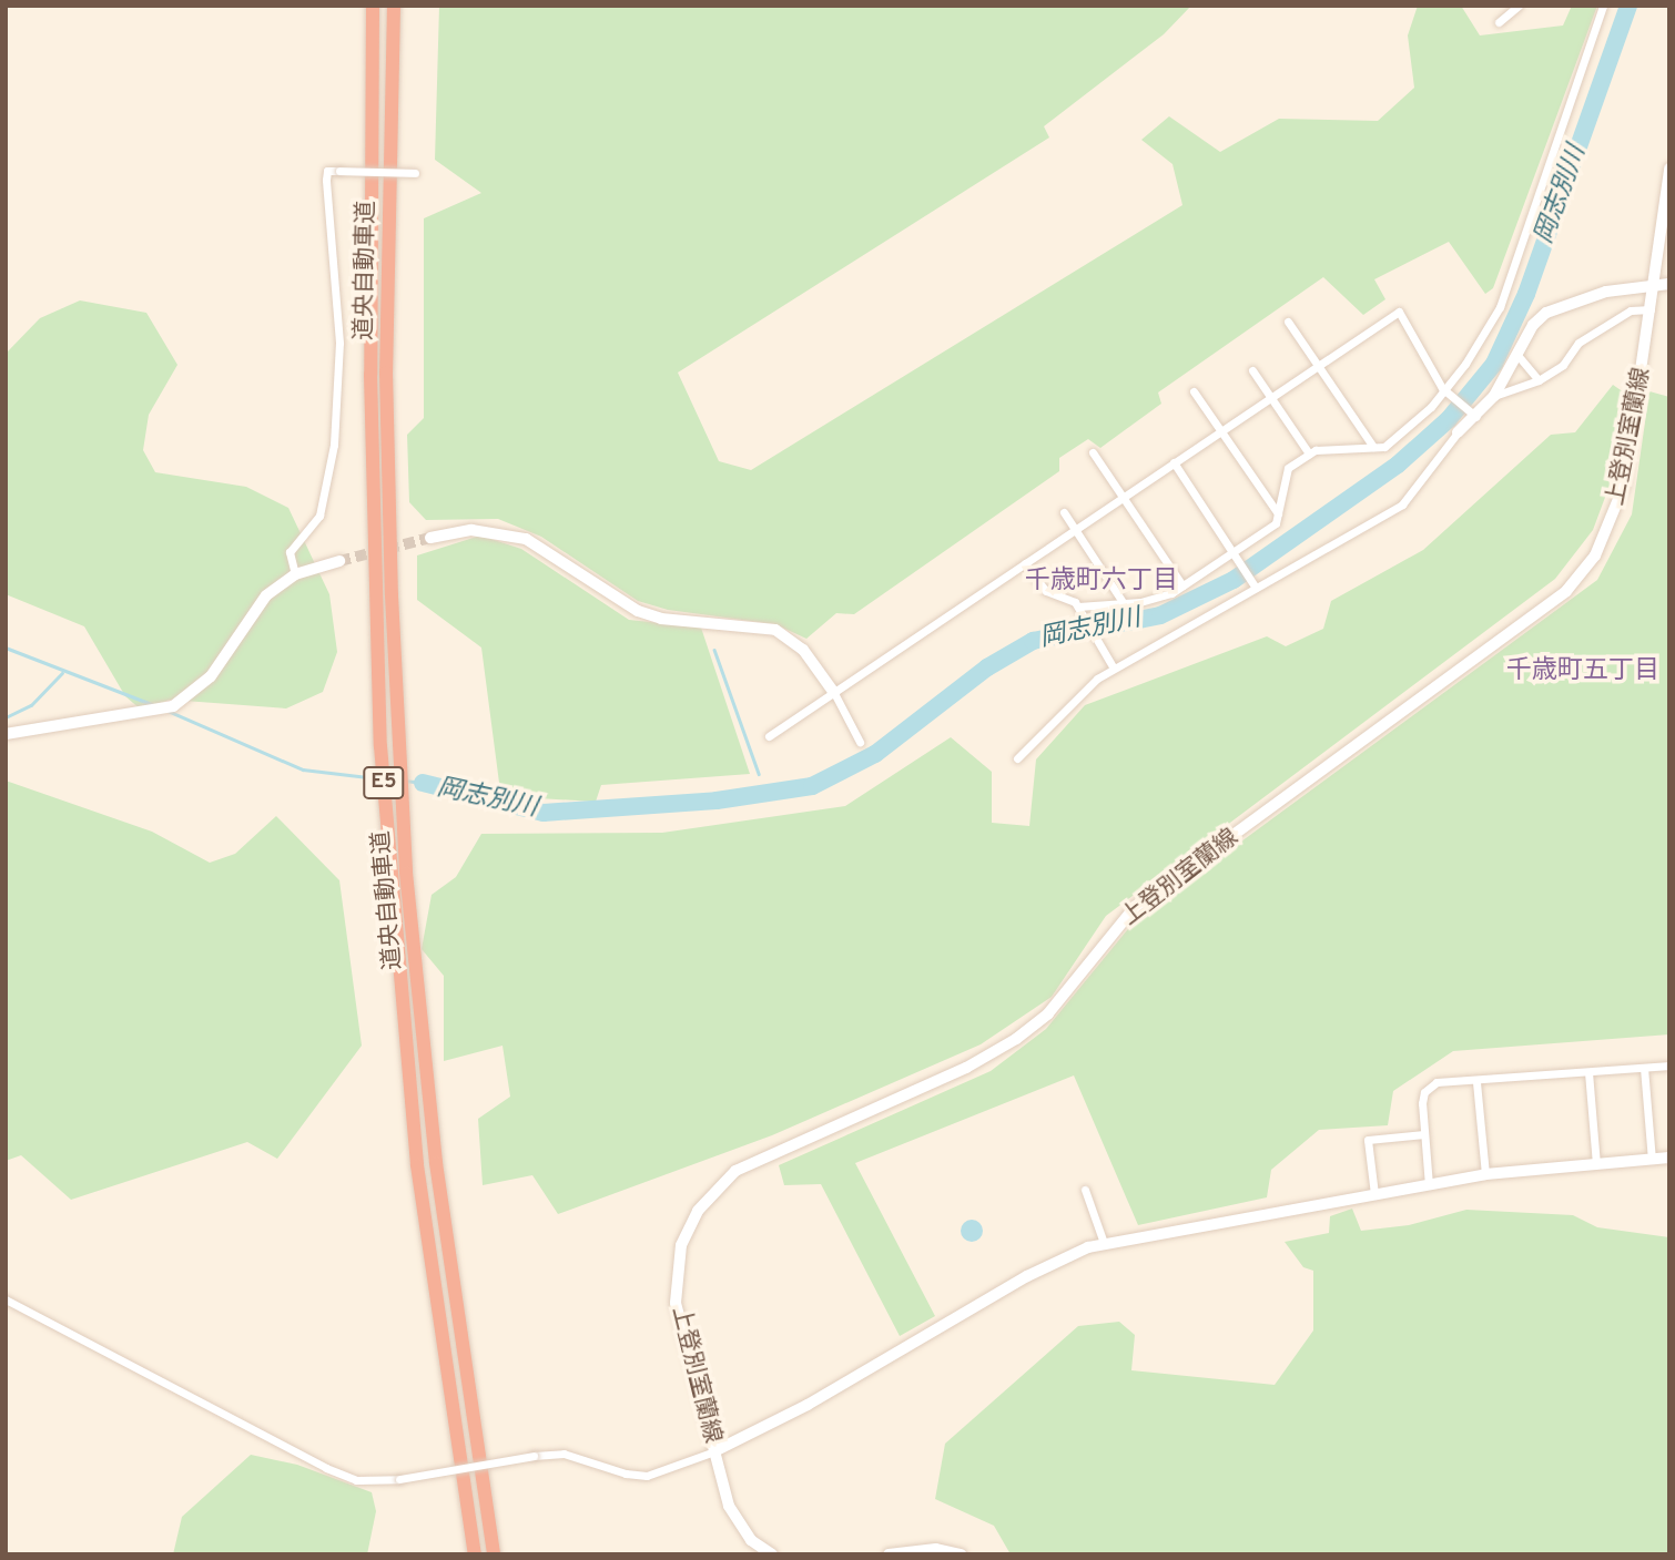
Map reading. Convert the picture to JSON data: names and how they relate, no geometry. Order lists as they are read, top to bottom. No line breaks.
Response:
{"streets":{"highway":["道央自動車道","E5"],"street":["上登別室蘭線"]},"districts":["千歳町六丁目","千歳町五丁目"],"water":["岡志別川"]}
